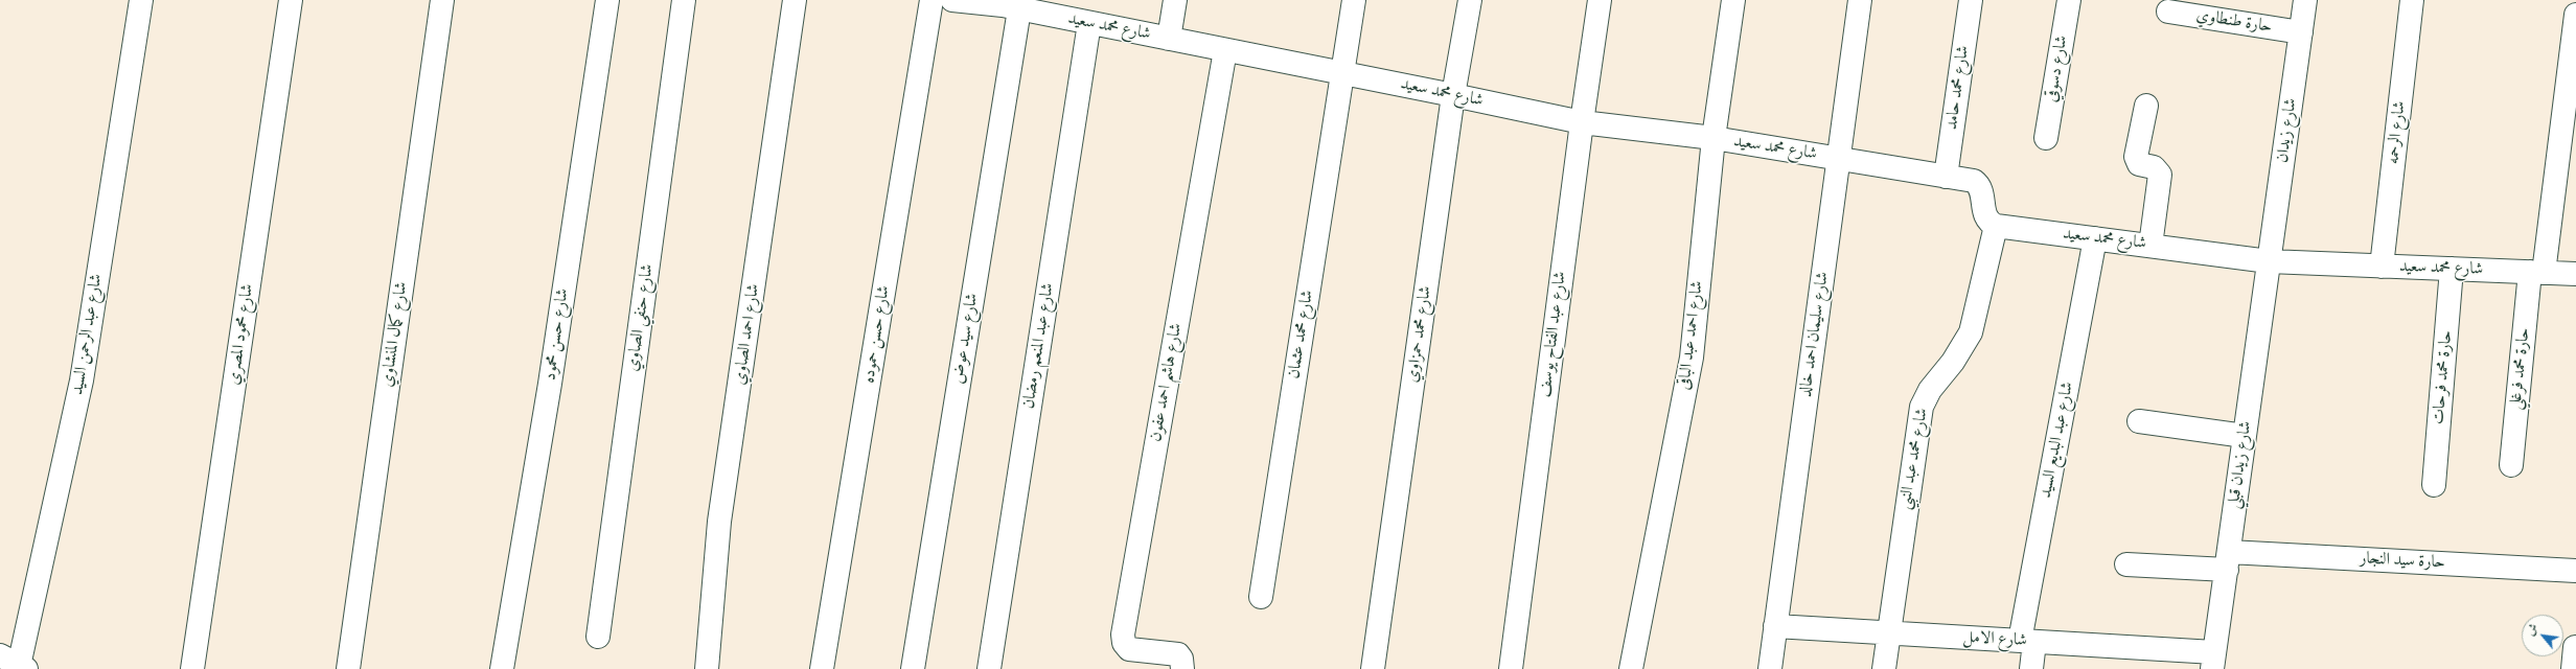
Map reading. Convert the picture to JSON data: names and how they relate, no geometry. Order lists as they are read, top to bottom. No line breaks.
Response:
{"streets":{"street":["حارة طنطاوي","شارع محمد سعيد","شارع دسوقي","شارع محمد حامد","شارع زيدان","شارع الرحمه","شارع حنفي الصاوي","شارع عبد الرحمن السيد","شارع محمود المصري","شارع كمال المنشاوي","شارع حسن محمود","شارع احمد الصاوي","شارع حسن حموده","شارع محمد عثمان","شارع محمد حمزاوي","شارع عبد الفتاح يوسف","شارع سليمان احمد خالد","شارع احمد عبد الباقى","شارع سيد عوض","شارع عبد المنعم رمضان","حارة محمد فرغلي","حارة محمد فرحات","شارع هاشم احمد عفون","شارع عبد البديع السيد","شارع محمد عبد النبي","شارع زيدان قبلي","حارة سيد النجار","شارع الامل"]},"crossings":[["حارة طنطاوي","شارع زيدان"],["شارع محمد سعيد","شارع محمد حامد"],["شارع محمد سعيد","شارع زيدان"],["شارع محمد سعيد","شارع الرحمه"],["شارع محمد سعيد","شارع محمد عثمان"],["شارع محمد سعيد","شارع محمد حمزاوي"],["شارع محمد سعيد","شارع عبد الفتاح يوسف"],["شارع محمد سعيد","شارع سليمان احمد خالد"],["شارع محمد سعيد","شارع احمد عبد الباقى"],["شارع محمد سعيد","شارع سيد عوض"],["شارع محمد سعيد","شارع عبد المنعم رمضان"],["شارع محمد سعيد","حارة محمد فرغلي"],["شارع محمد سعيد","حارة محمد فرحات"],["شارع محمد سعيد","شارع هاشم احمد عفون"],["شارع محمد سعيد","شارع عبد البديع السيد"],["شارع محمد سعيد","شارع محمد عبد النبي"],["شارع محمد سعيد","شارع زيدان قبلي"],["شارع زيدان","شارع زيدان قبلي"],["شارع سليمان احمد خالد","شارع الامل"],["شارع عبد البديع السيد","شارع الامل"],["شارع محمد عبد النبي","شارع الامل"],["شارع زيدان قبلي","حارة سيد النجار"],["شارع زيدان قبلي","شارع الامل"]],"north":"top left"}
